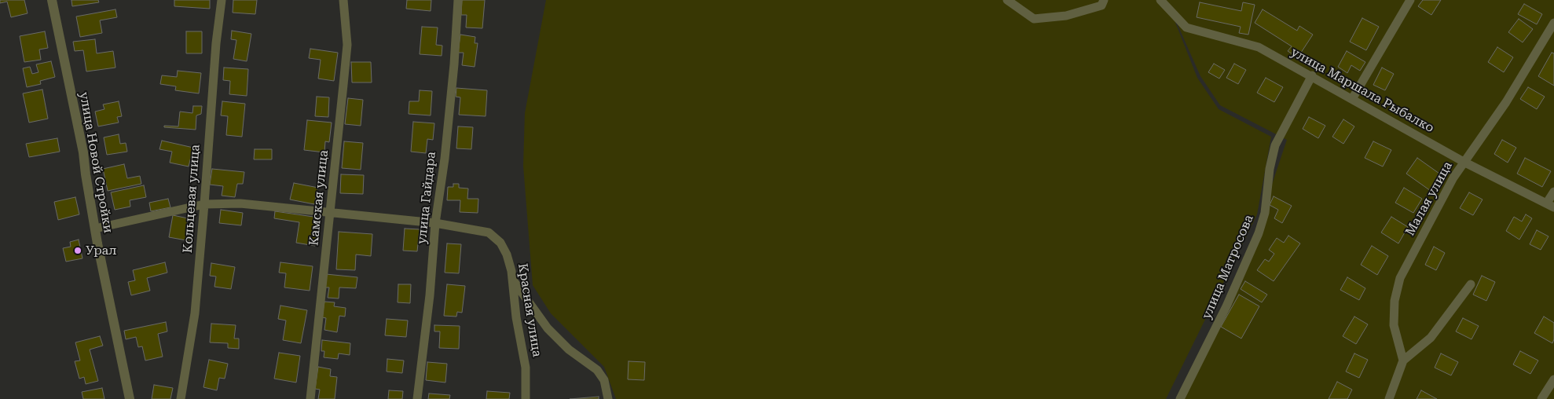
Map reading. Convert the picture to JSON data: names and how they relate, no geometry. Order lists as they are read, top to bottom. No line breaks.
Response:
{"streets":{"street":["улица Маршала Рыбалко","улица Новой Стройки","Камская улица","улица Гайдара","Кольцевая улица","Малая улица","улица Матросова","Красная улица"]},"crossings":[["улица Маршала Рыбалко","Малая улица"],["улица Маршала Рыбалко","улица Матросова"],["улица Гайдара","Красная улица"]],"places":["Урал"]}
